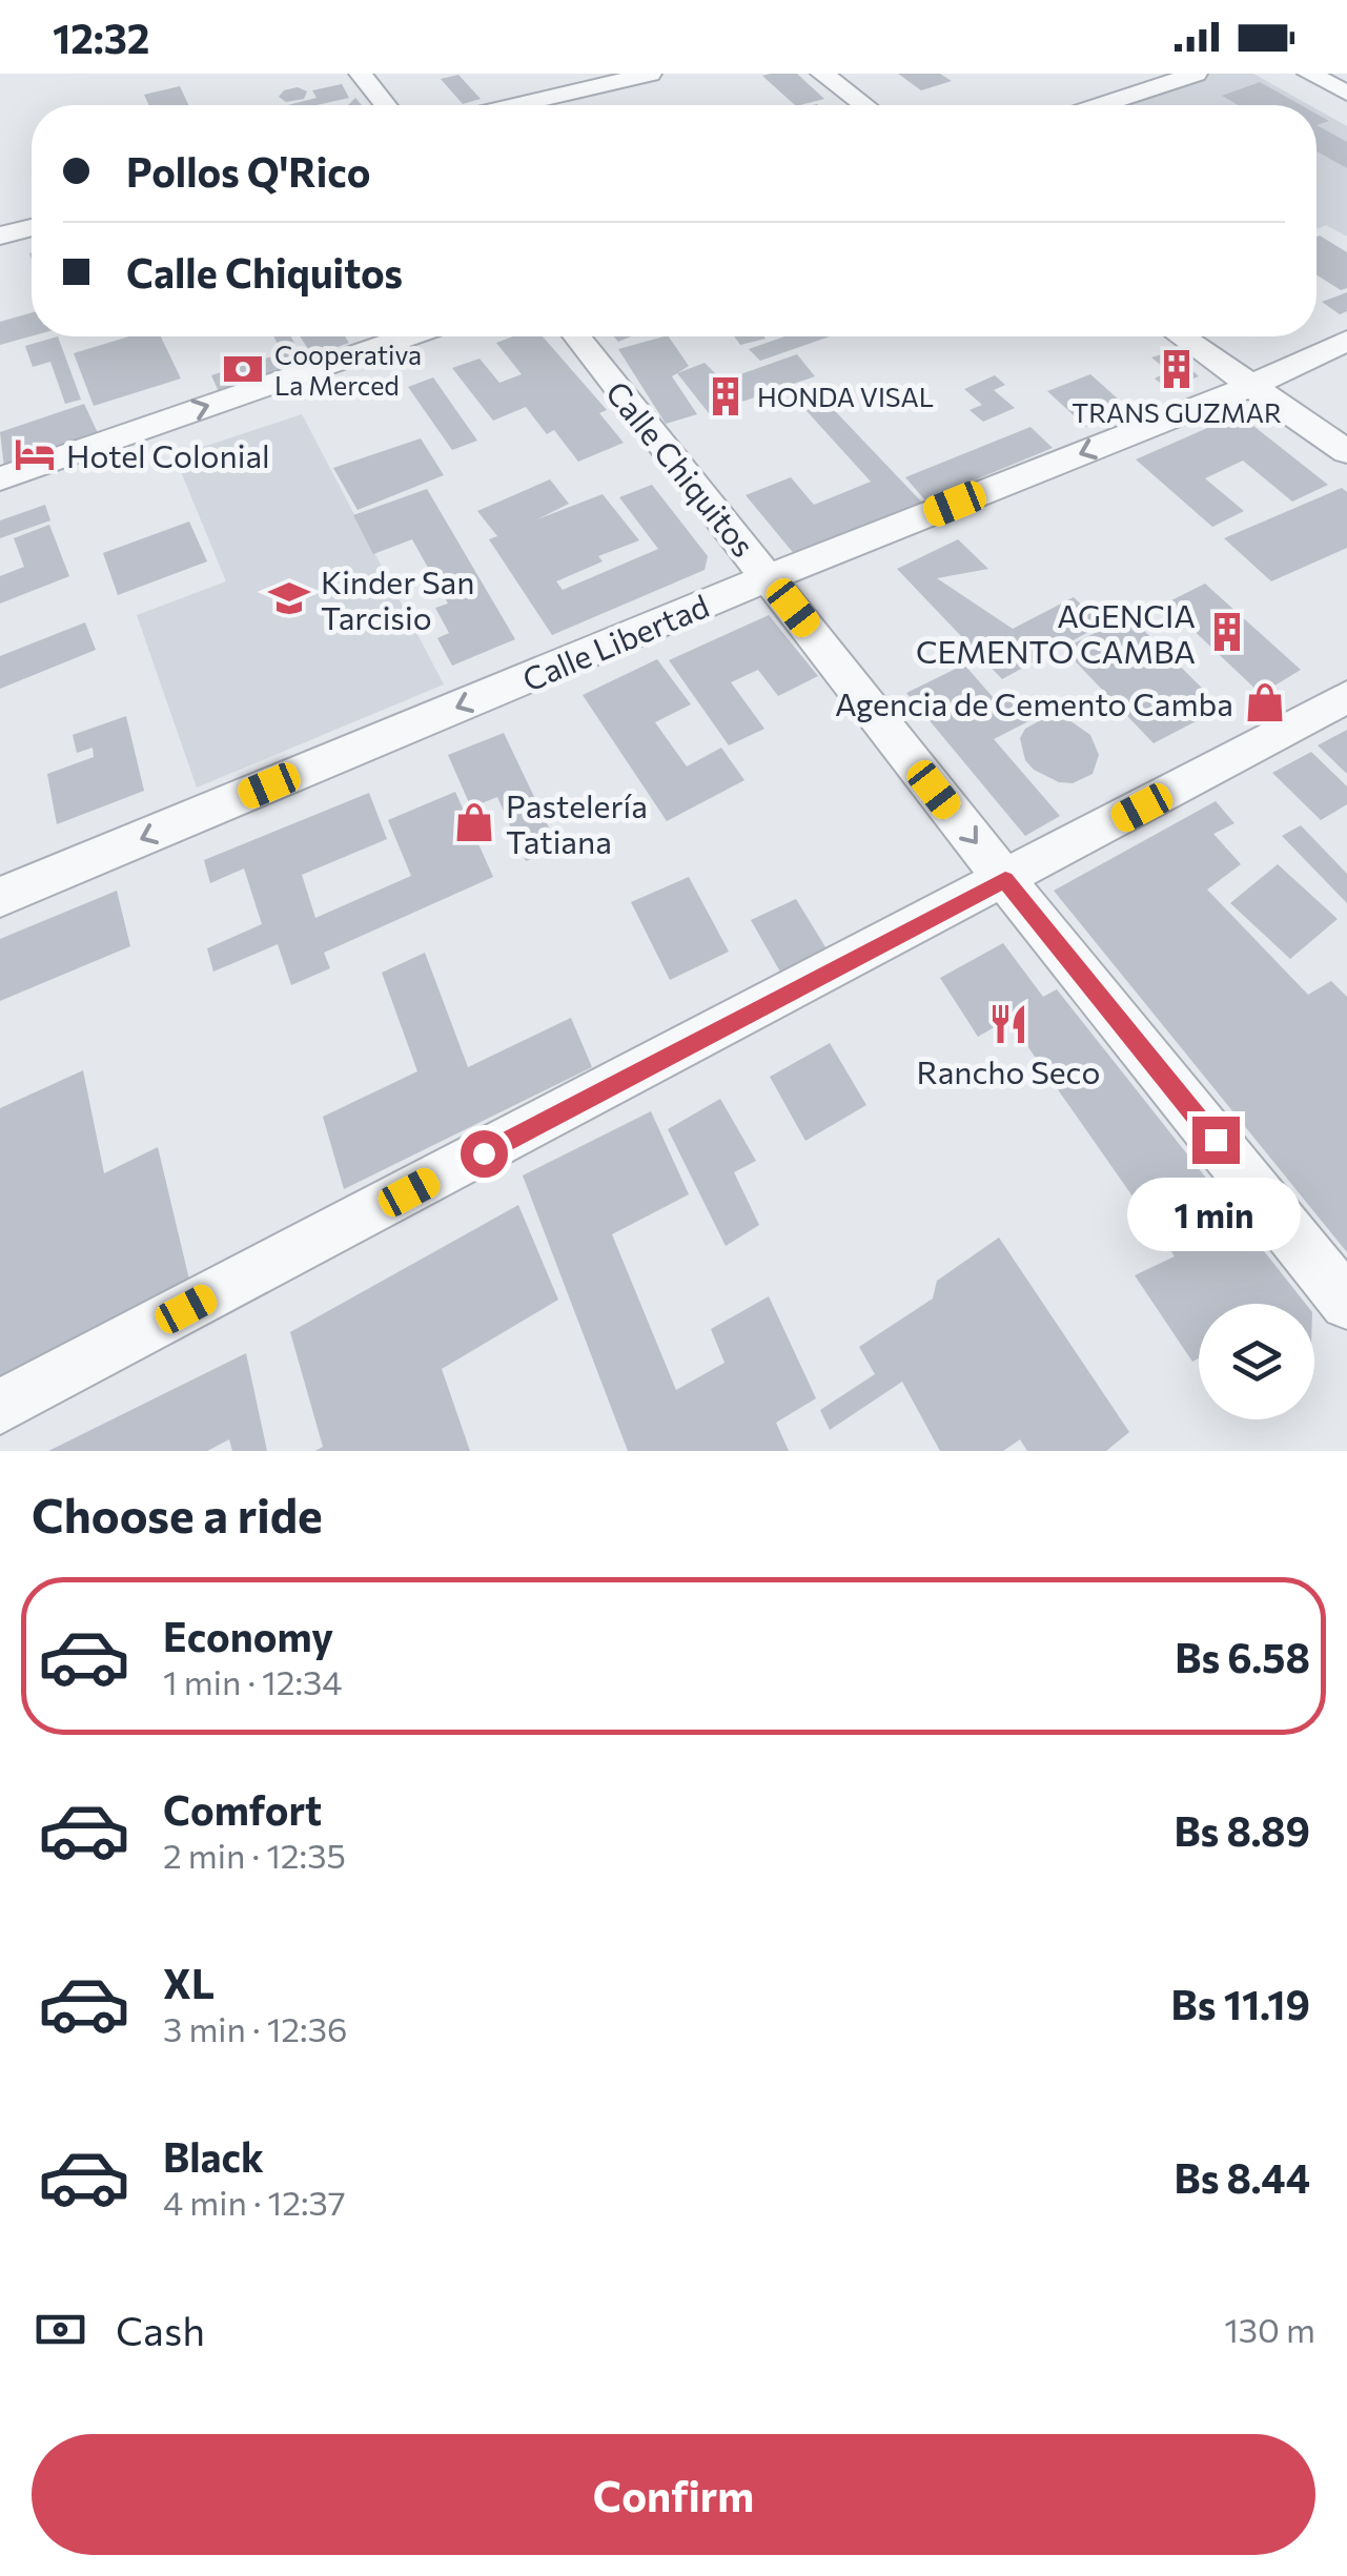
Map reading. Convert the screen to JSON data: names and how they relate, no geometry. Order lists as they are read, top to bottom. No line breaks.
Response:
{"streets":{"street":["Calle Chiquitos","Calle Libertad"]},"crossings":[["Calle Chiquitos","Calle Libertad"]],"one_way":["Calle Libertad"],"places":{"bank":["Cooperativa La Merced"],"building":["TRANS GUZMAR","HONDA VISAL","AGENCIA CEMENTO CAMBA"],"hotel":["Hotel Colonial"],"school or university":["Kinder San Tarcisio"],"shop":["Agencia de Cemento Camba","Pastelería Tatiana"],"restaurant":["Rancho Seco"]},"page":{"status":"12:32","banner":["Pollos Q'Rico","Calle Chiquitos"],"bubble":"1 min","heading":"Choose a ride","list":[{"name":"Economy","note":"1 min · 12:34","value":"Bs 6.58"},{"name":"Comfort","note":"2 min · 12:35","value":"Bs 8.89"},{"name":"XL","note":"3 min · 12:36","value":"Bs 11.19"},{"name":"Black","note":"4 min · 12:37","value":"Bs 8.44"}],"pay":["Cash","130 m"],"buttons":"Confirm"}}
